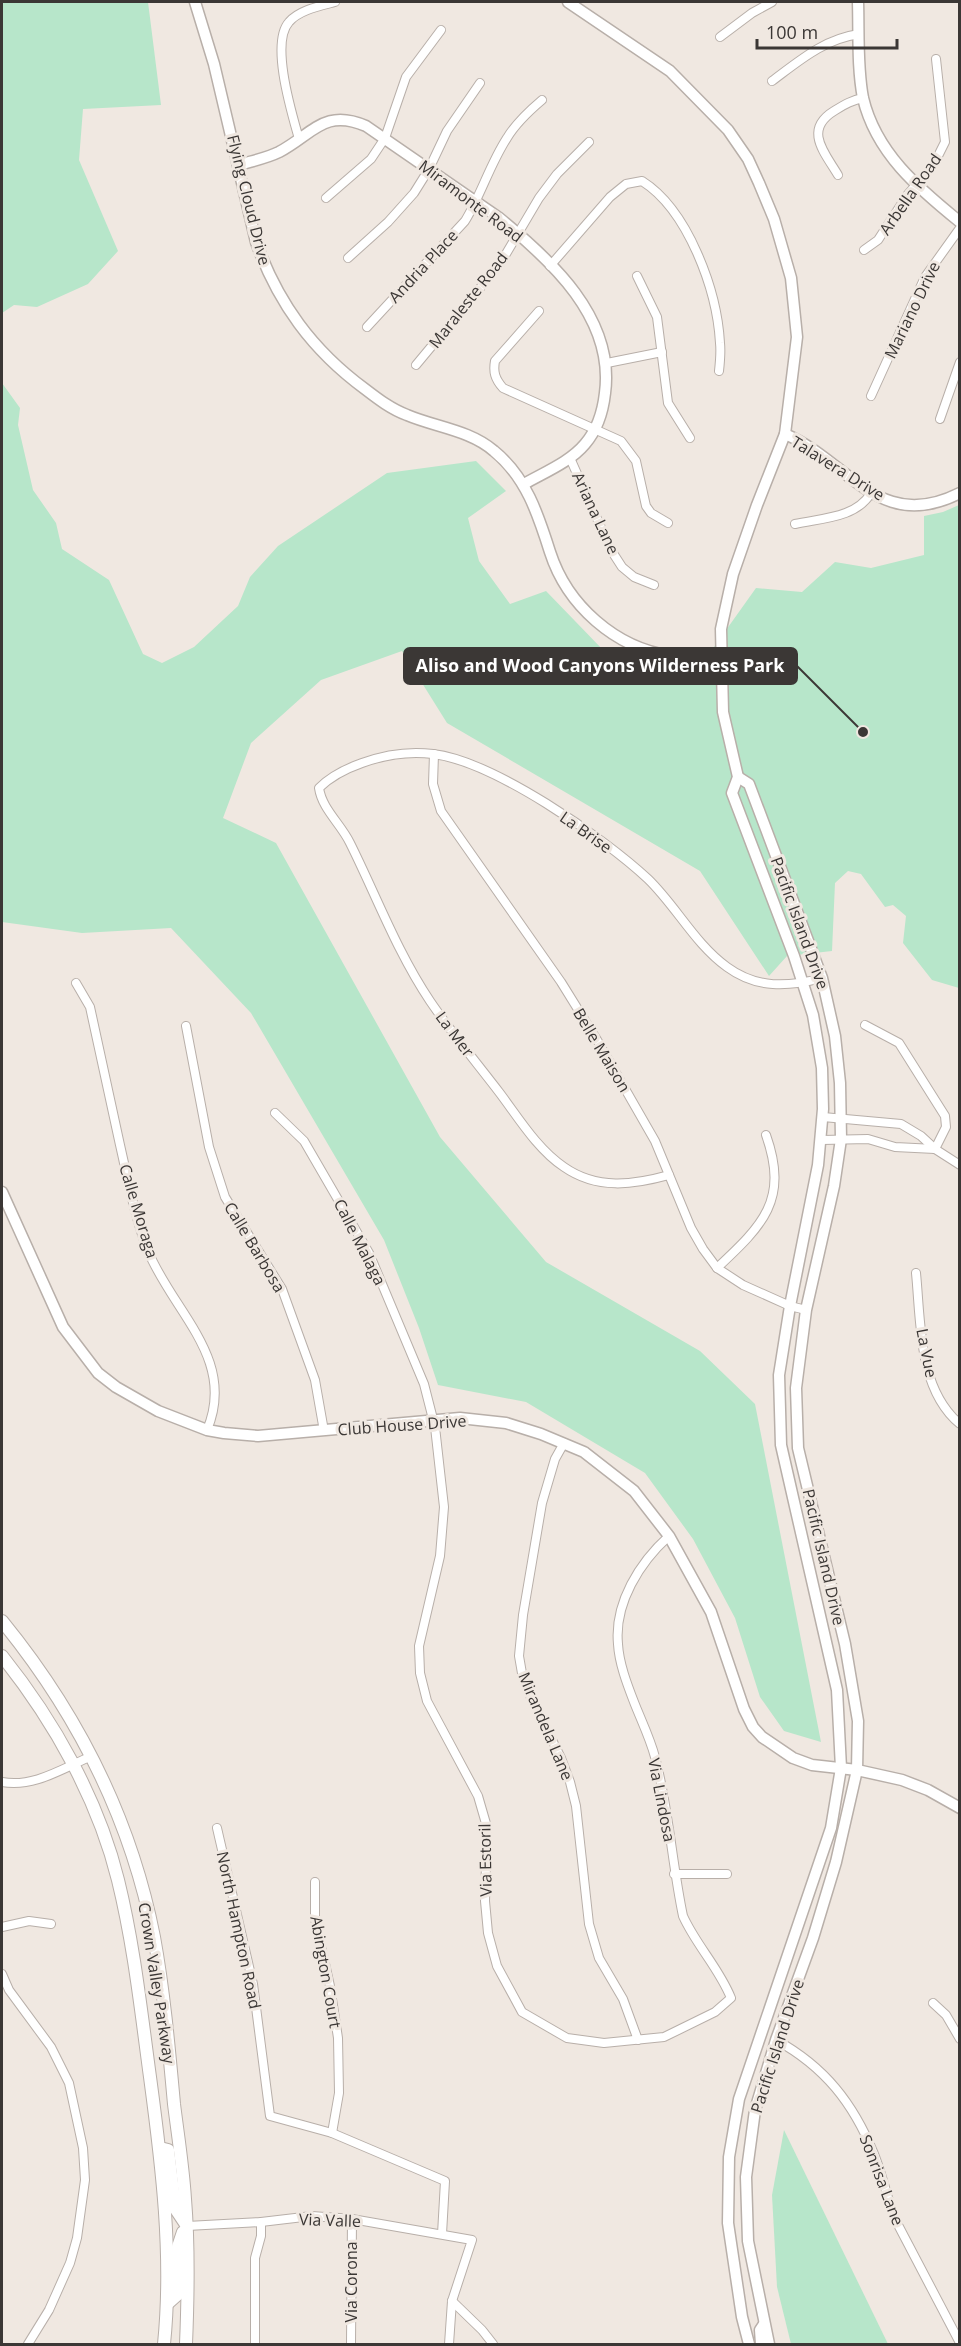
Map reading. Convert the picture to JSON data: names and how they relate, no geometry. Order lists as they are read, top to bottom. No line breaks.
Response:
{"streets":{"main road":["Flying Cloud Drive","Miramonte Road","Talavera Drive","Pacific Island Drive","Club House Drive","Crown Valley Parkway"],"street":["Arbella Road","Andria Place","Maraleste Road","Mariano Drive","Ariana Lane","La Brise","La Mer","Belle Maison","Calle Moraga","Calle Malaga","Calle Barbosa","La Vue","Mirandela Lane","Via Lindosa","Via Estoril","North Hampton Road","Abington Court","Sonrisa Lane","Via Valle","Via Corona"]},"crossings":[["Flying Cloud Drive","Miramonte Road"],["Flying Cloud Drive","Pacific Island Drive"],["Miramonte Road","Andria Place"],["Miramonte Road","Maraleste Road"],["Miramonte Road","Ariana Lane"],["Talavera Drive","Pacific Island Drive"],["La Brise","Pacific Island Drive"],["La Brise","La Mer"],["La Brise","Belle Maison"],["Pacific Island Drive","Belle Maison"],["Pacific Island Drive","Club House Drive"],["Pacific Island Drive","Sonrisa Lane"],["La Mer","Belle Maison"],["Calle Moraga","Club House Drive"],["Calle Malaga","Club House Drive"],["Calle Malaga","Via Estoril"],["Calle Barbosa","Club House Drive"],["Club House Drive","Mirandela Lane"],["Club House Drive","Via Lindosa"],["Club House Drive","Via Estoril"],["Mirandela Lane","Via Estoril"],["Via Lindosa","Via Estoril"],["North Hampton Road","Abington Court"],["North Hampton Road","Via Valle"],["Crown Valley Parkway","Via Valle"],["Via Valle","Via Corona"]],"places":["Aliso and Wood Canyons Wilderness Park"],"scale_bar":"100 m"}
